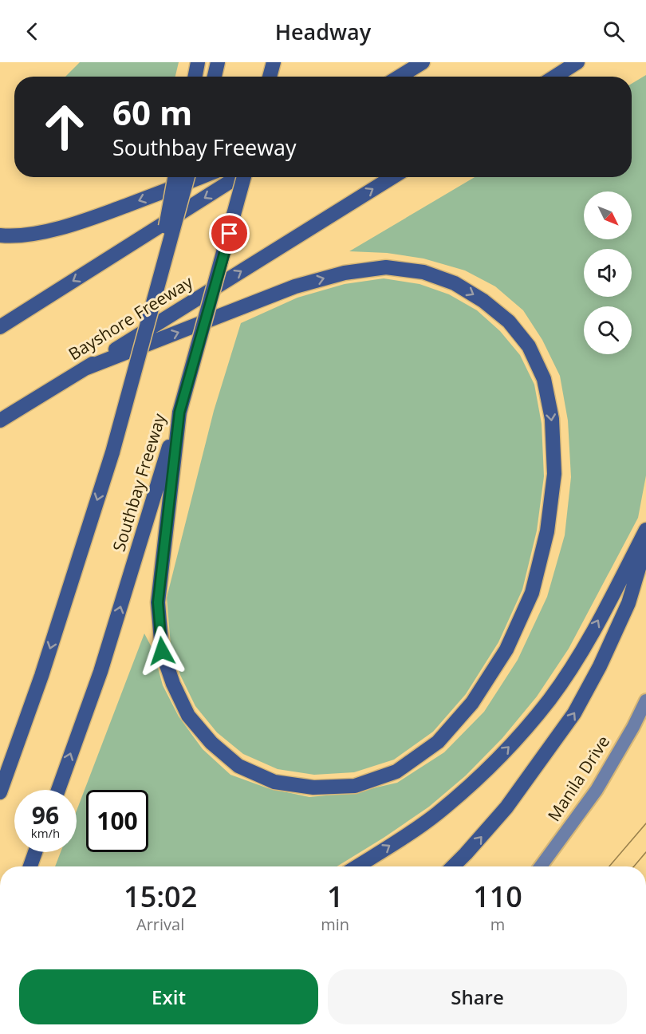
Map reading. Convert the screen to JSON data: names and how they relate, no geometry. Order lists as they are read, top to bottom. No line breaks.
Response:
{"streets":{"highway":["Bayshore Freeway","Southbay Freeway"],"main road":["Manila Drive"]},"north":"bottom right","page":{"header":"Headway","turn":["60 m","Southbay Freeway"],"speed":"96 km/h","limit":"100","eta":["15:02","Arrival","1","min","110","m"],"buttons":["Exit","Share"]}}
